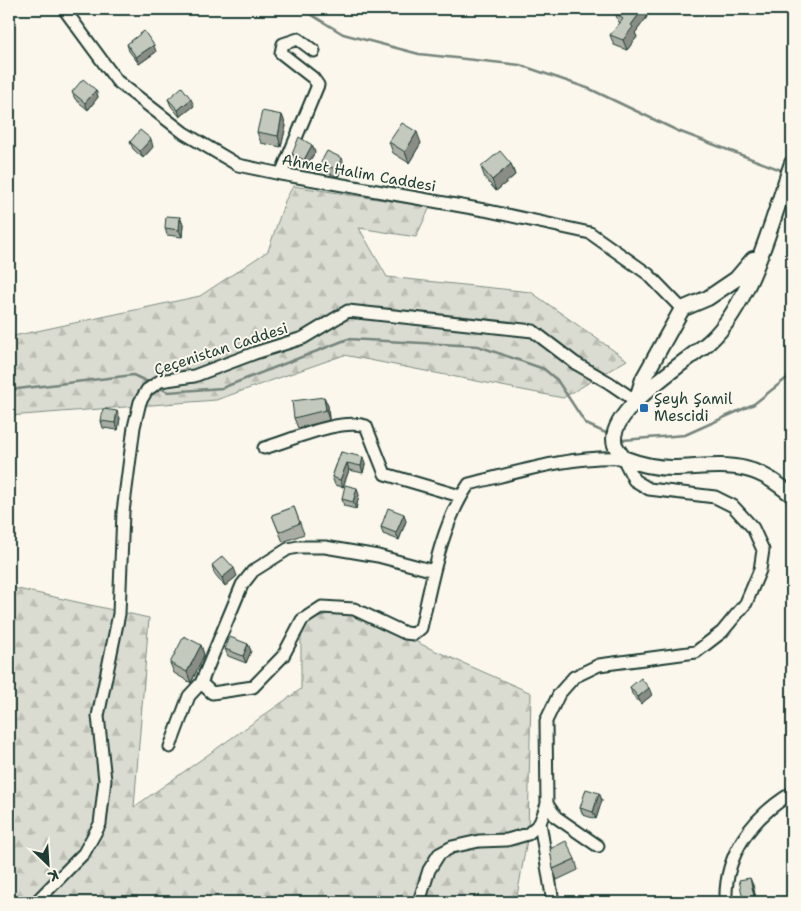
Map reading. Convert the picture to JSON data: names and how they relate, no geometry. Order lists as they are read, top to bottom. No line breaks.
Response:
{"streets":{"street":["Ahmet Halim Caddesi","Çeçenistan Caddesi"]},"places":{"transit":["Şeyh Şamil Mescidi"]},"north":"bottom right"}
